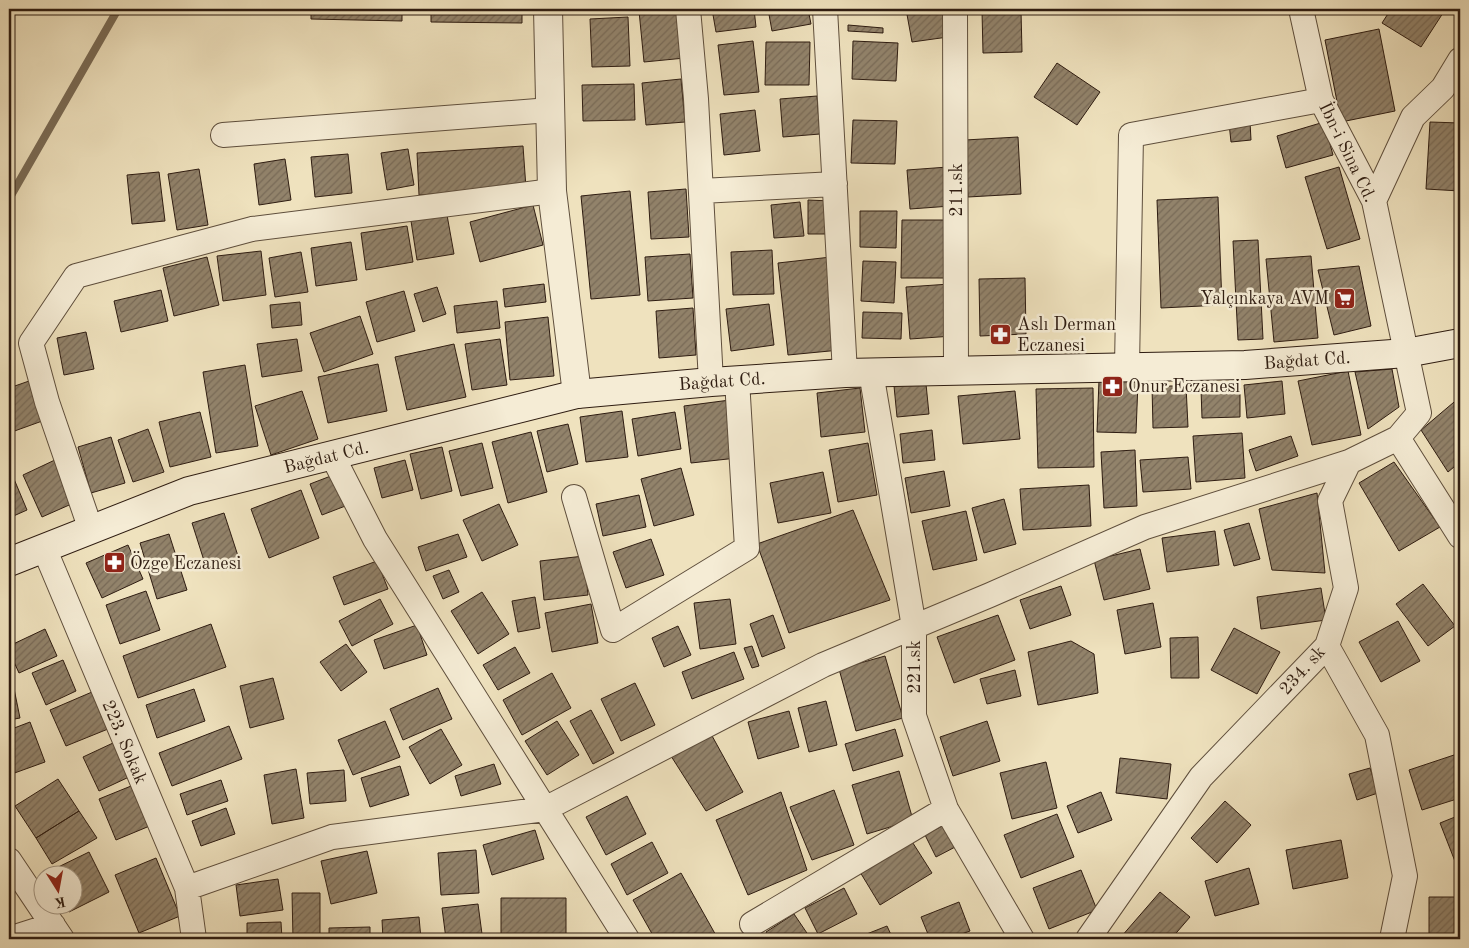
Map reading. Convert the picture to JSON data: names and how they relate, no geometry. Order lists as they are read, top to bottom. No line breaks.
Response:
{"streets":{"main road":["Bağdat Cd."],"street":["İbn-i Sina Cd.","211.sk","221.sk","234. sk","223. Sokak"]},"crossings":[["İbn-i Sina Cd.","Bağdat Cd."],["211.sk","Bağdat Cd."],["Bağdat Cd.","221.sk"],["Bağdat Cd.","223. Sokak"]],"places":{"supermarket":["Yalçınkaya AVM"],"pharmacy":["Aslı Derman Eczanesi","Onur Eczanesi","Özge Eczanesi"]},"north":"bottom"}
